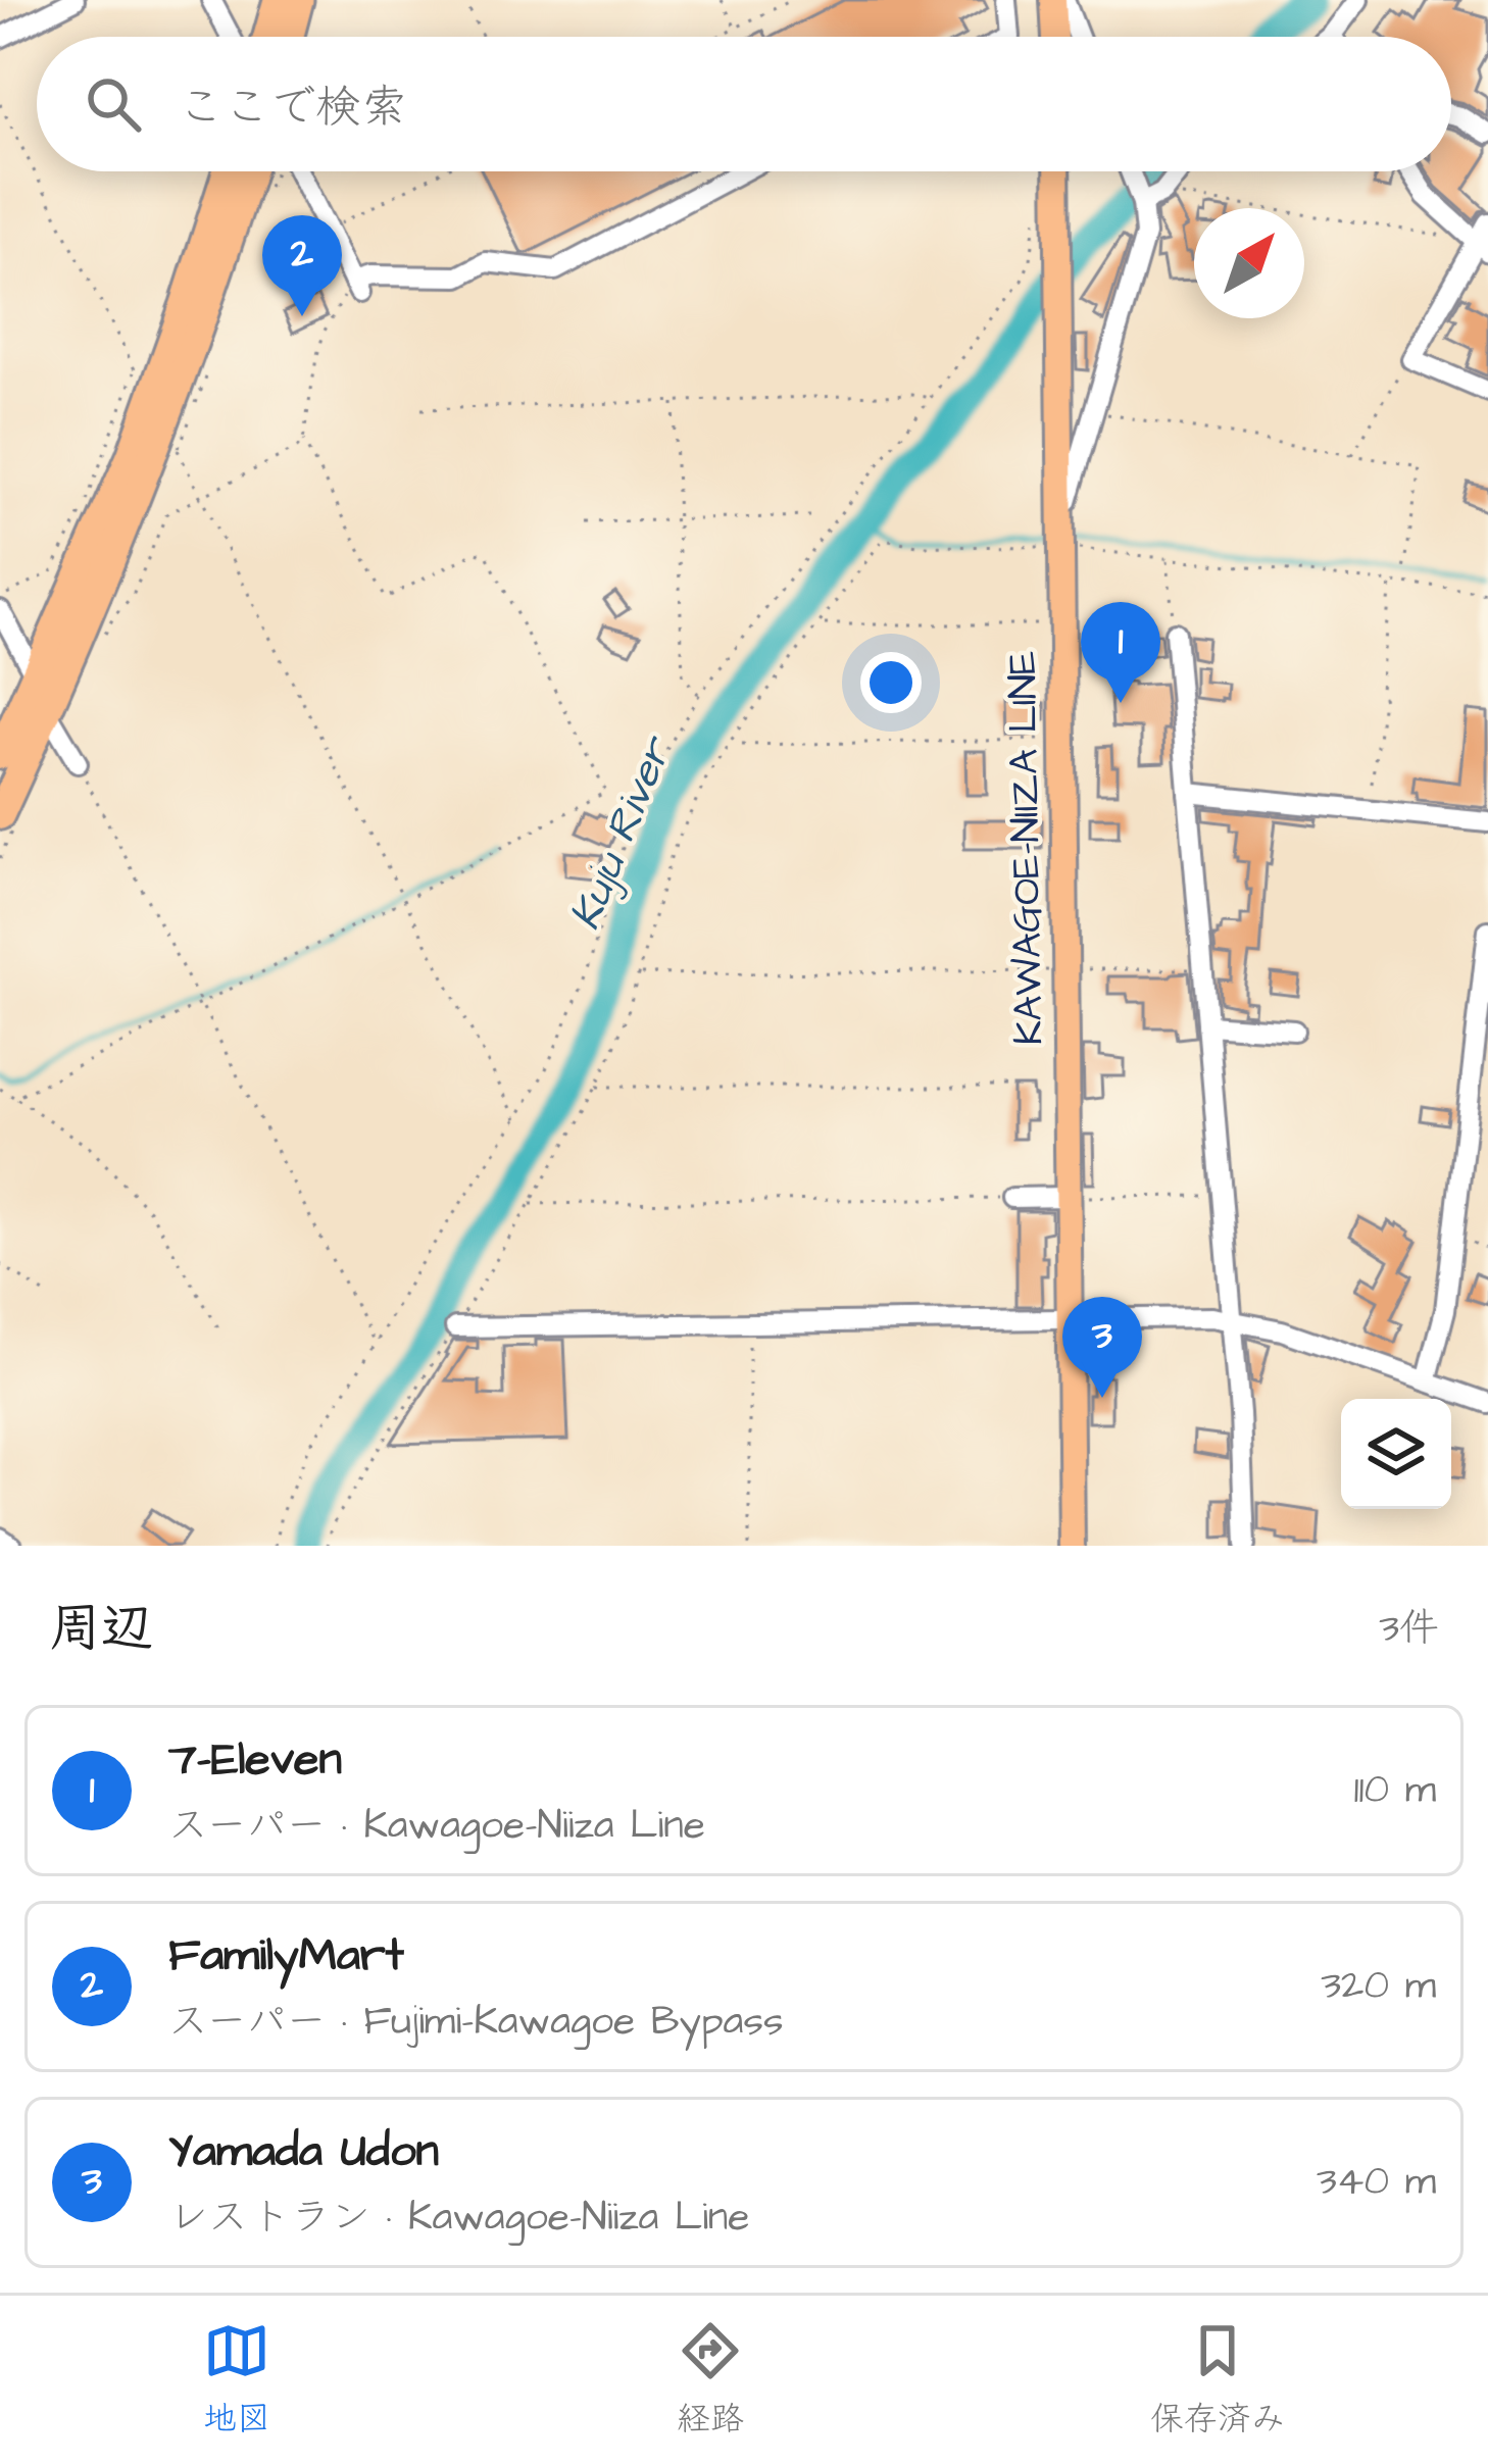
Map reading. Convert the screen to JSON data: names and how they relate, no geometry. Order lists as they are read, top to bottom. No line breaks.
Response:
{"streets":{"main road":["KAWAGOE-NIIZA LINE"]},"water":["Kuju River"],"north":"top right","page":{"search":"ここで検索","pins":["2","1","3"],"heading":["周辺","3件"],"list":[{"mark":"1","name":"7-Eleven","note":"スーパー · Kawagoe-Niiza Line","value":"110 m"},{"mark":"2","name":"FamilyMart","note":"スーパー · Fujimi-Kawagoe Bypass","value":"320 m"},{"mark":"3","name":"Yamada Udon","note":"レストラン · Kawagoe-Niiza Line","value":"340 m"}],"nav":["地図","経路","保存済み"]}}
